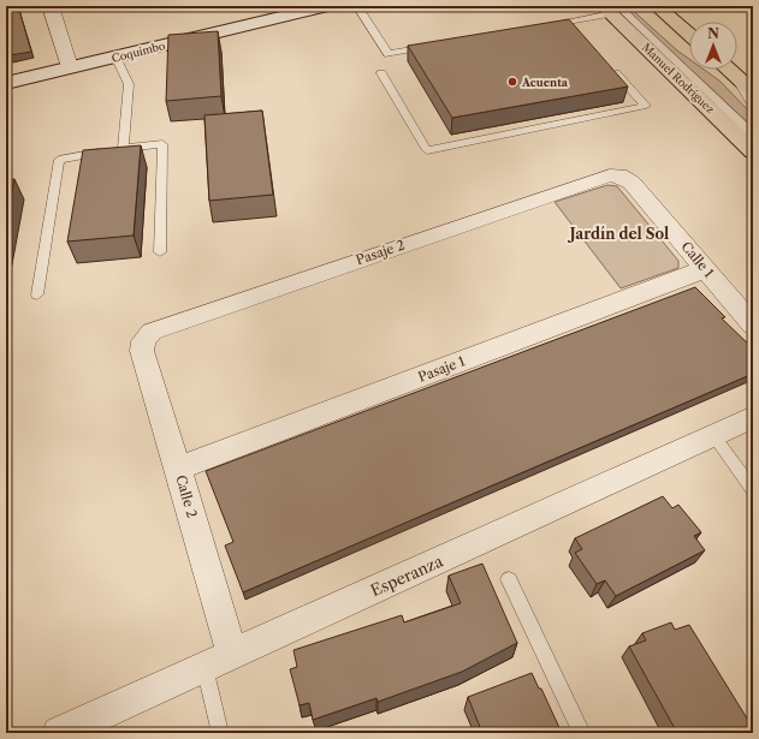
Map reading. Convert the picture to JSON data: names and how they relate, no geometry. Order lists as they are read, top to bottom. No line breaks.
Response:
{"streets":{"main road":["Manuel Rodríguez"],"street":["Coquimbo","Pasaje 2","Calle 1","Pasaje 1","Calle 2","Esperanza"]},"crossings":[["Pasaje 2","Calle 1"],["Pasaje 2","Calle 2"],["Calle 1","Pasaje 1"],["Pasaje 1","Calle 2"],["Calle 2","Esperanza"]],"districts":["Jardín del Sol"],"places":["Acuenta"],"north":"top"}
